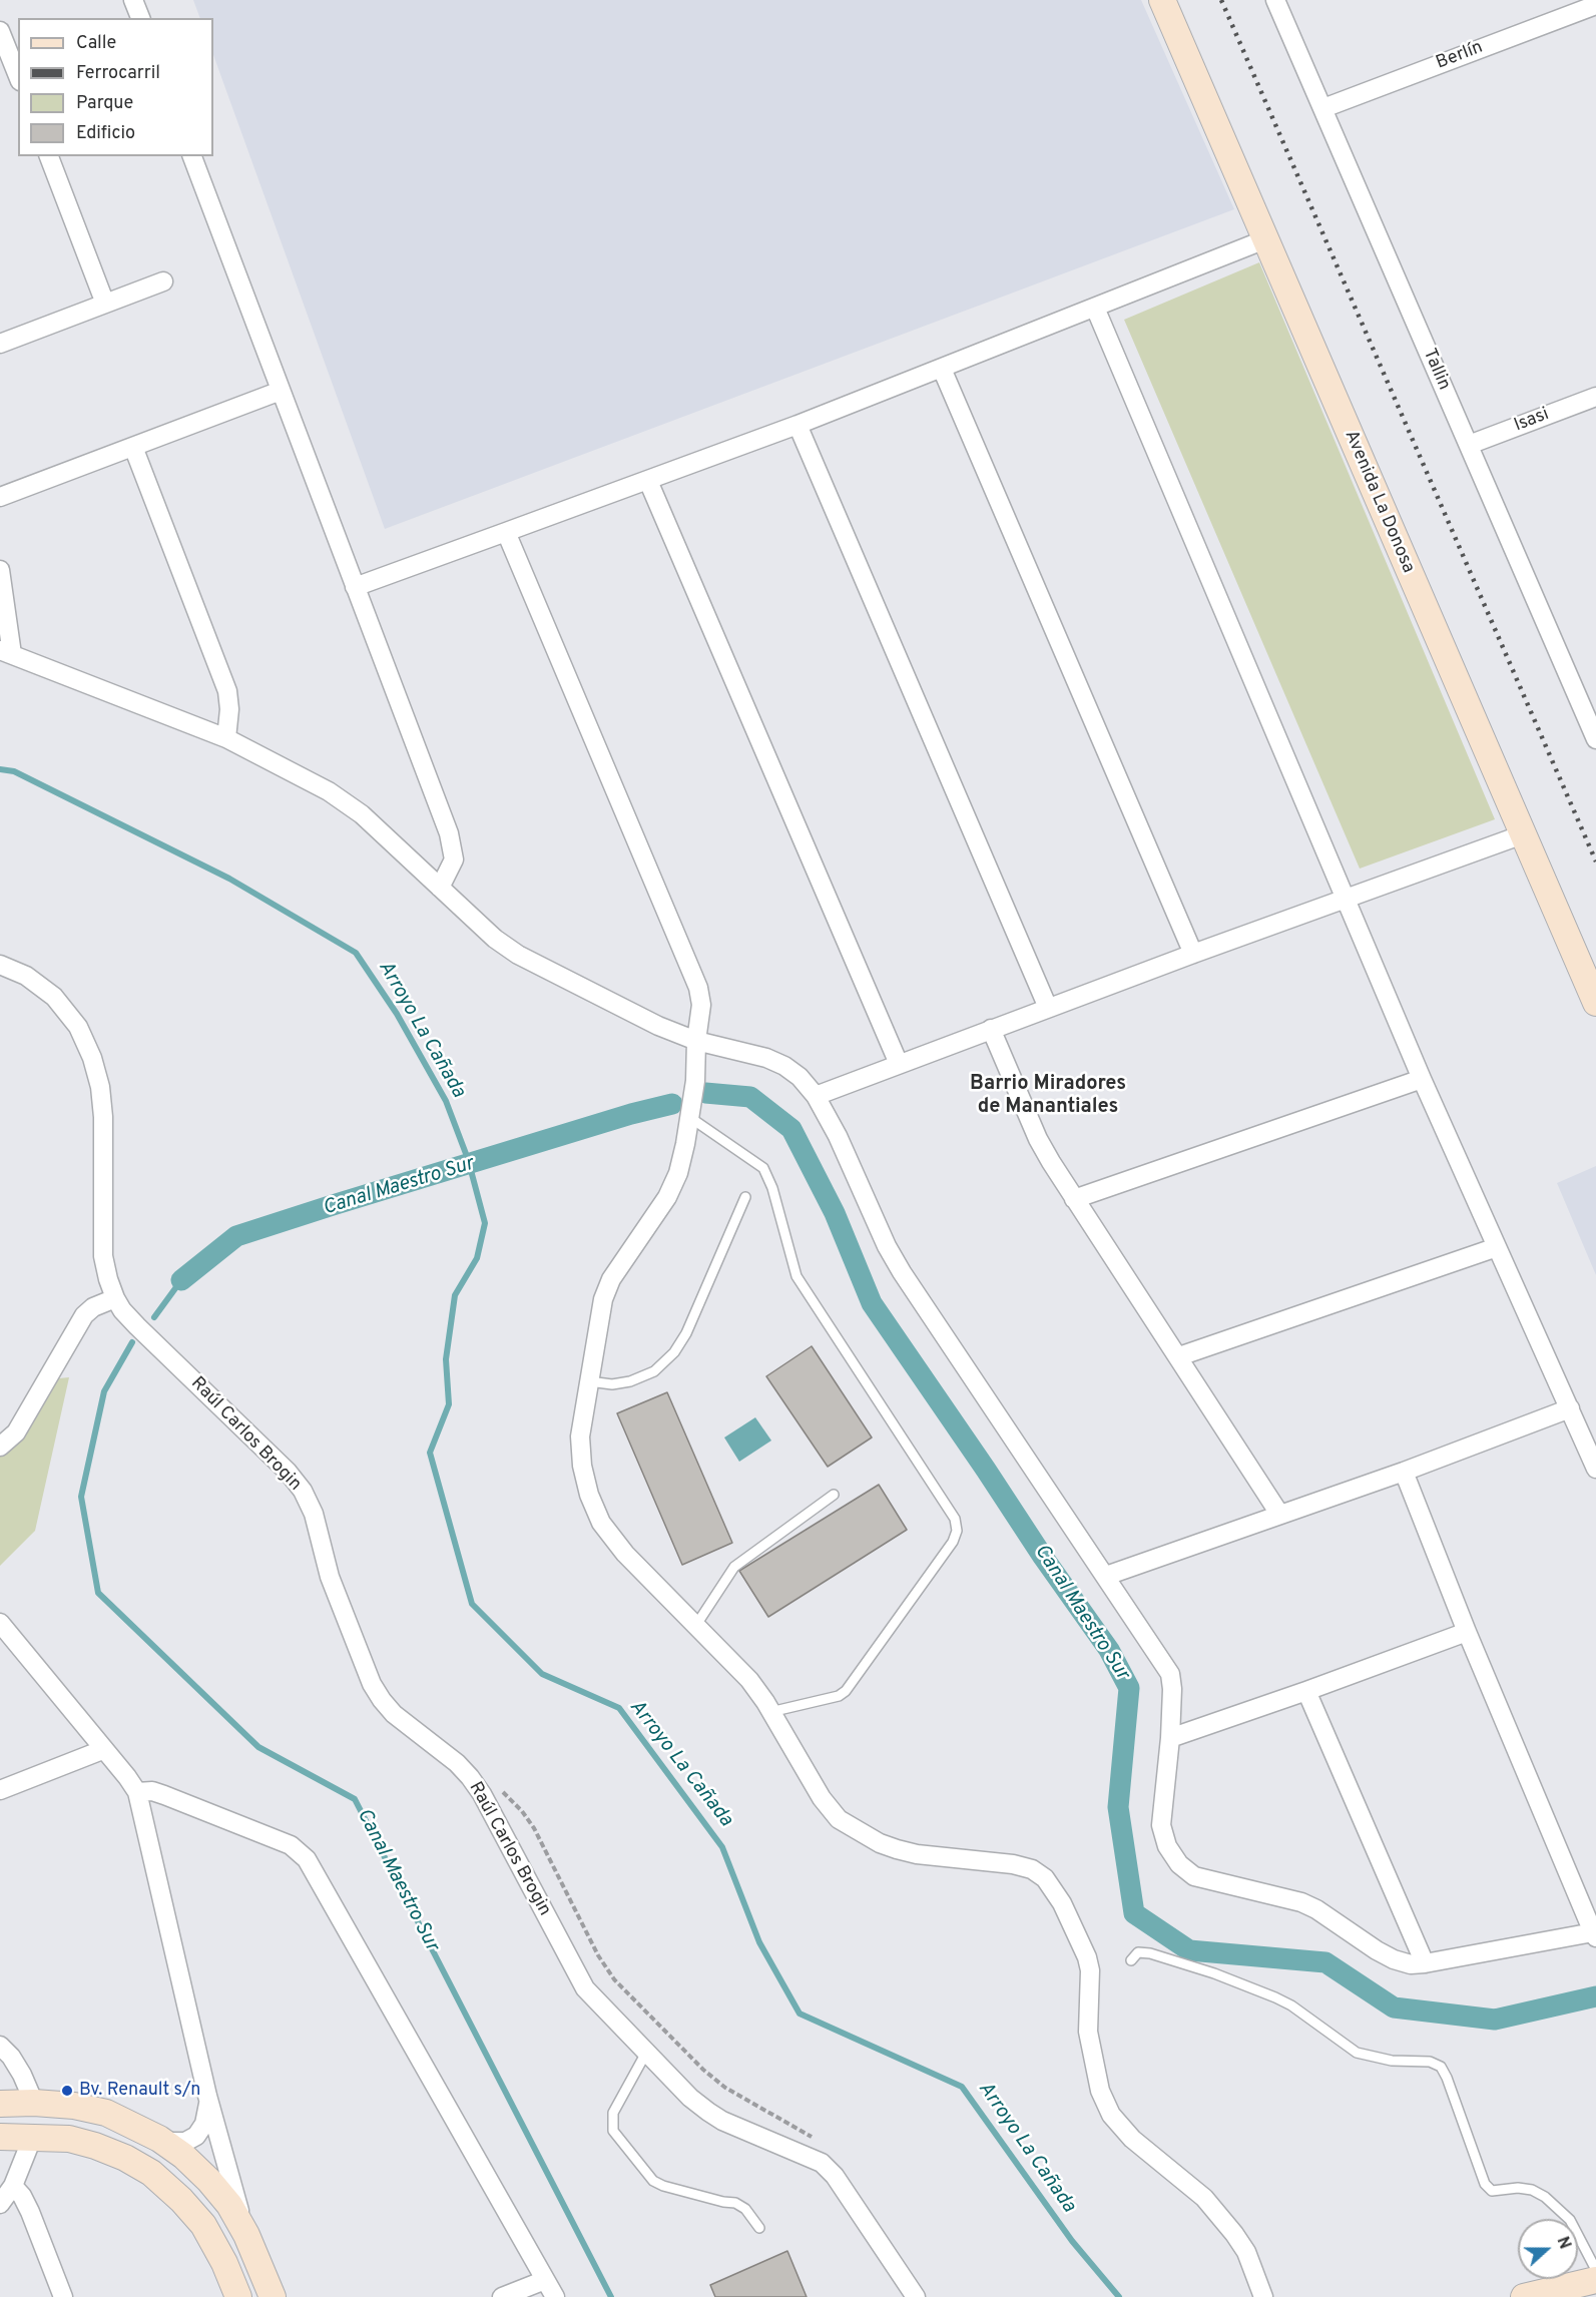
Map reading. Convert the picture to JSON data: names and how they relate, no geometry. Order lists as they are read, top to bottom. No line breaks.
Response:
{"streets":{"main road":["Avenida La Donosa"],"street":["Berlín","Tallin","Isasi","Raúl Carlos Brogin"]},"crossings":[["Berlín","Tallin"],["Tallin","Isasi"]],"districts":["Barrio Miradores de Manantiales"],"water":["Arroyo La Cañada","Canal Maestro Sur"],"places":["Bv. Renault s/n"],"legend":["Calle","Ferrocarril","Parque","Edificio"],"north":"right"}
